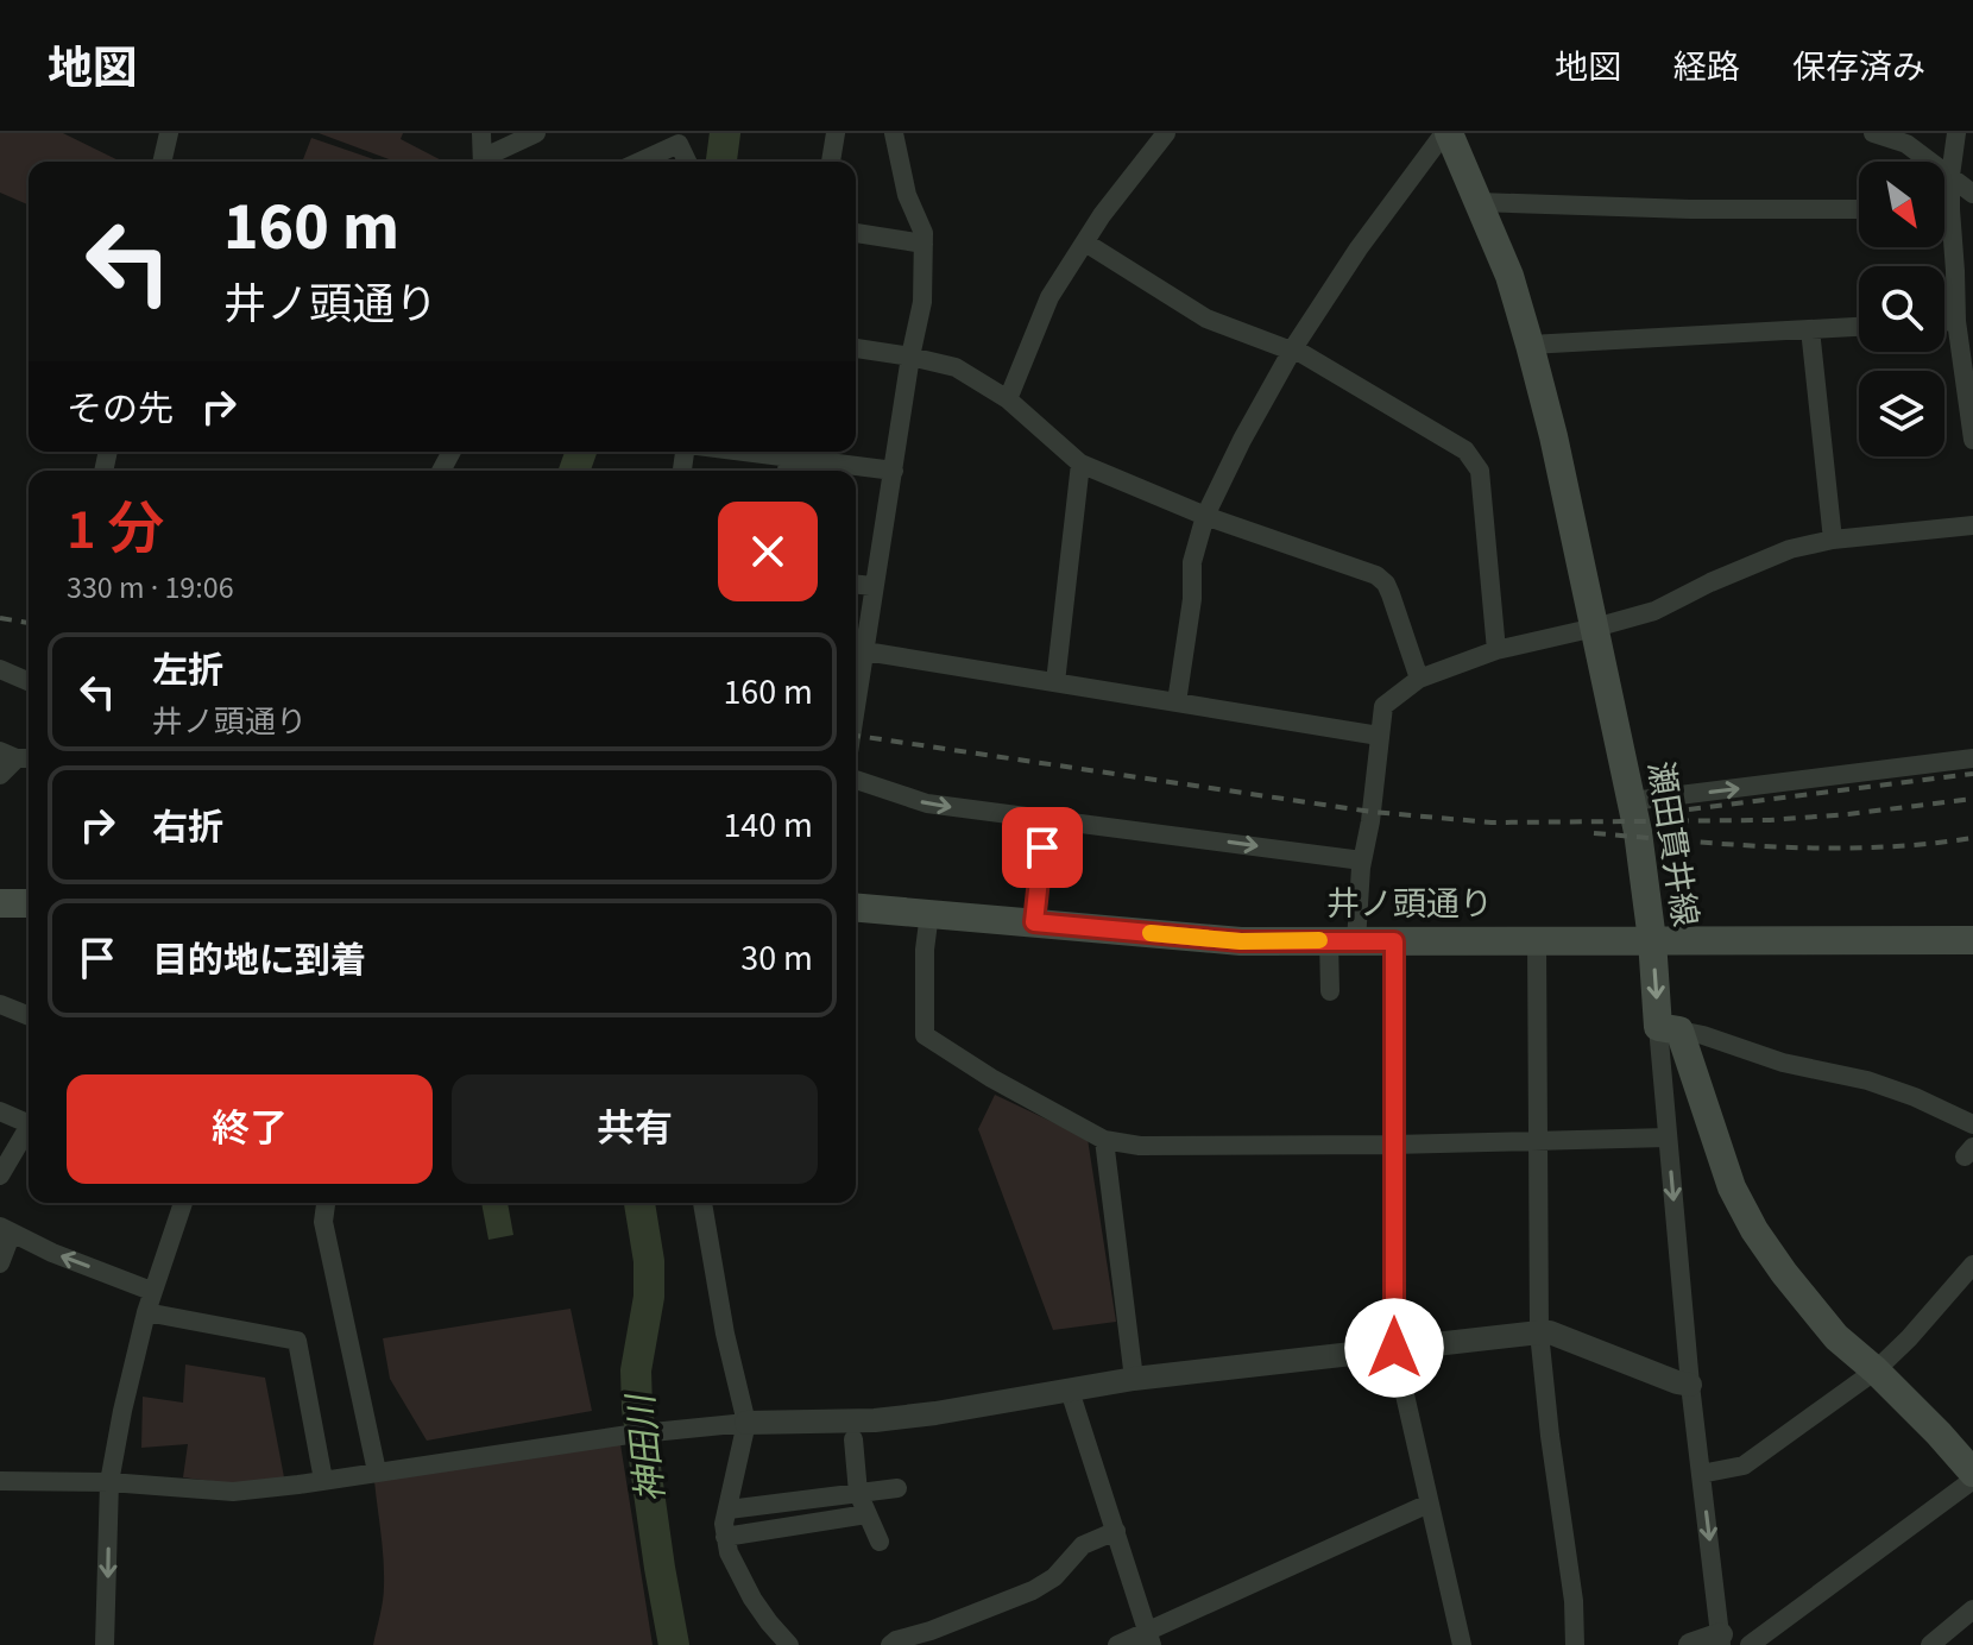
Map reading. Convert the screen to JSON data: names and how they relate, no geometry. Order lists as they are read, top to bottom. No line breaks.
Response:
{"streets":{"main road":["瀬田貫井線","井ノ頭通り"]},"crossings":[["瀬田貫井線","井ノ頭通り"]],"water":["神田川"],"north":"bottom right","page":{"header":"地図","nav":["地図","経路","保存済み"],"turn":["160 m","井ノ頭通り"],"then":"その先","heading":["1 分","330 m · 19:06"],"list":[{"name":"左折","note":"井ノ頭通り","value":"160 m"},{"name":"右折","value":"140 m"},{"name":"目的地に到着","value":"30 m"}],"buttons":["終了","共有"]}}
